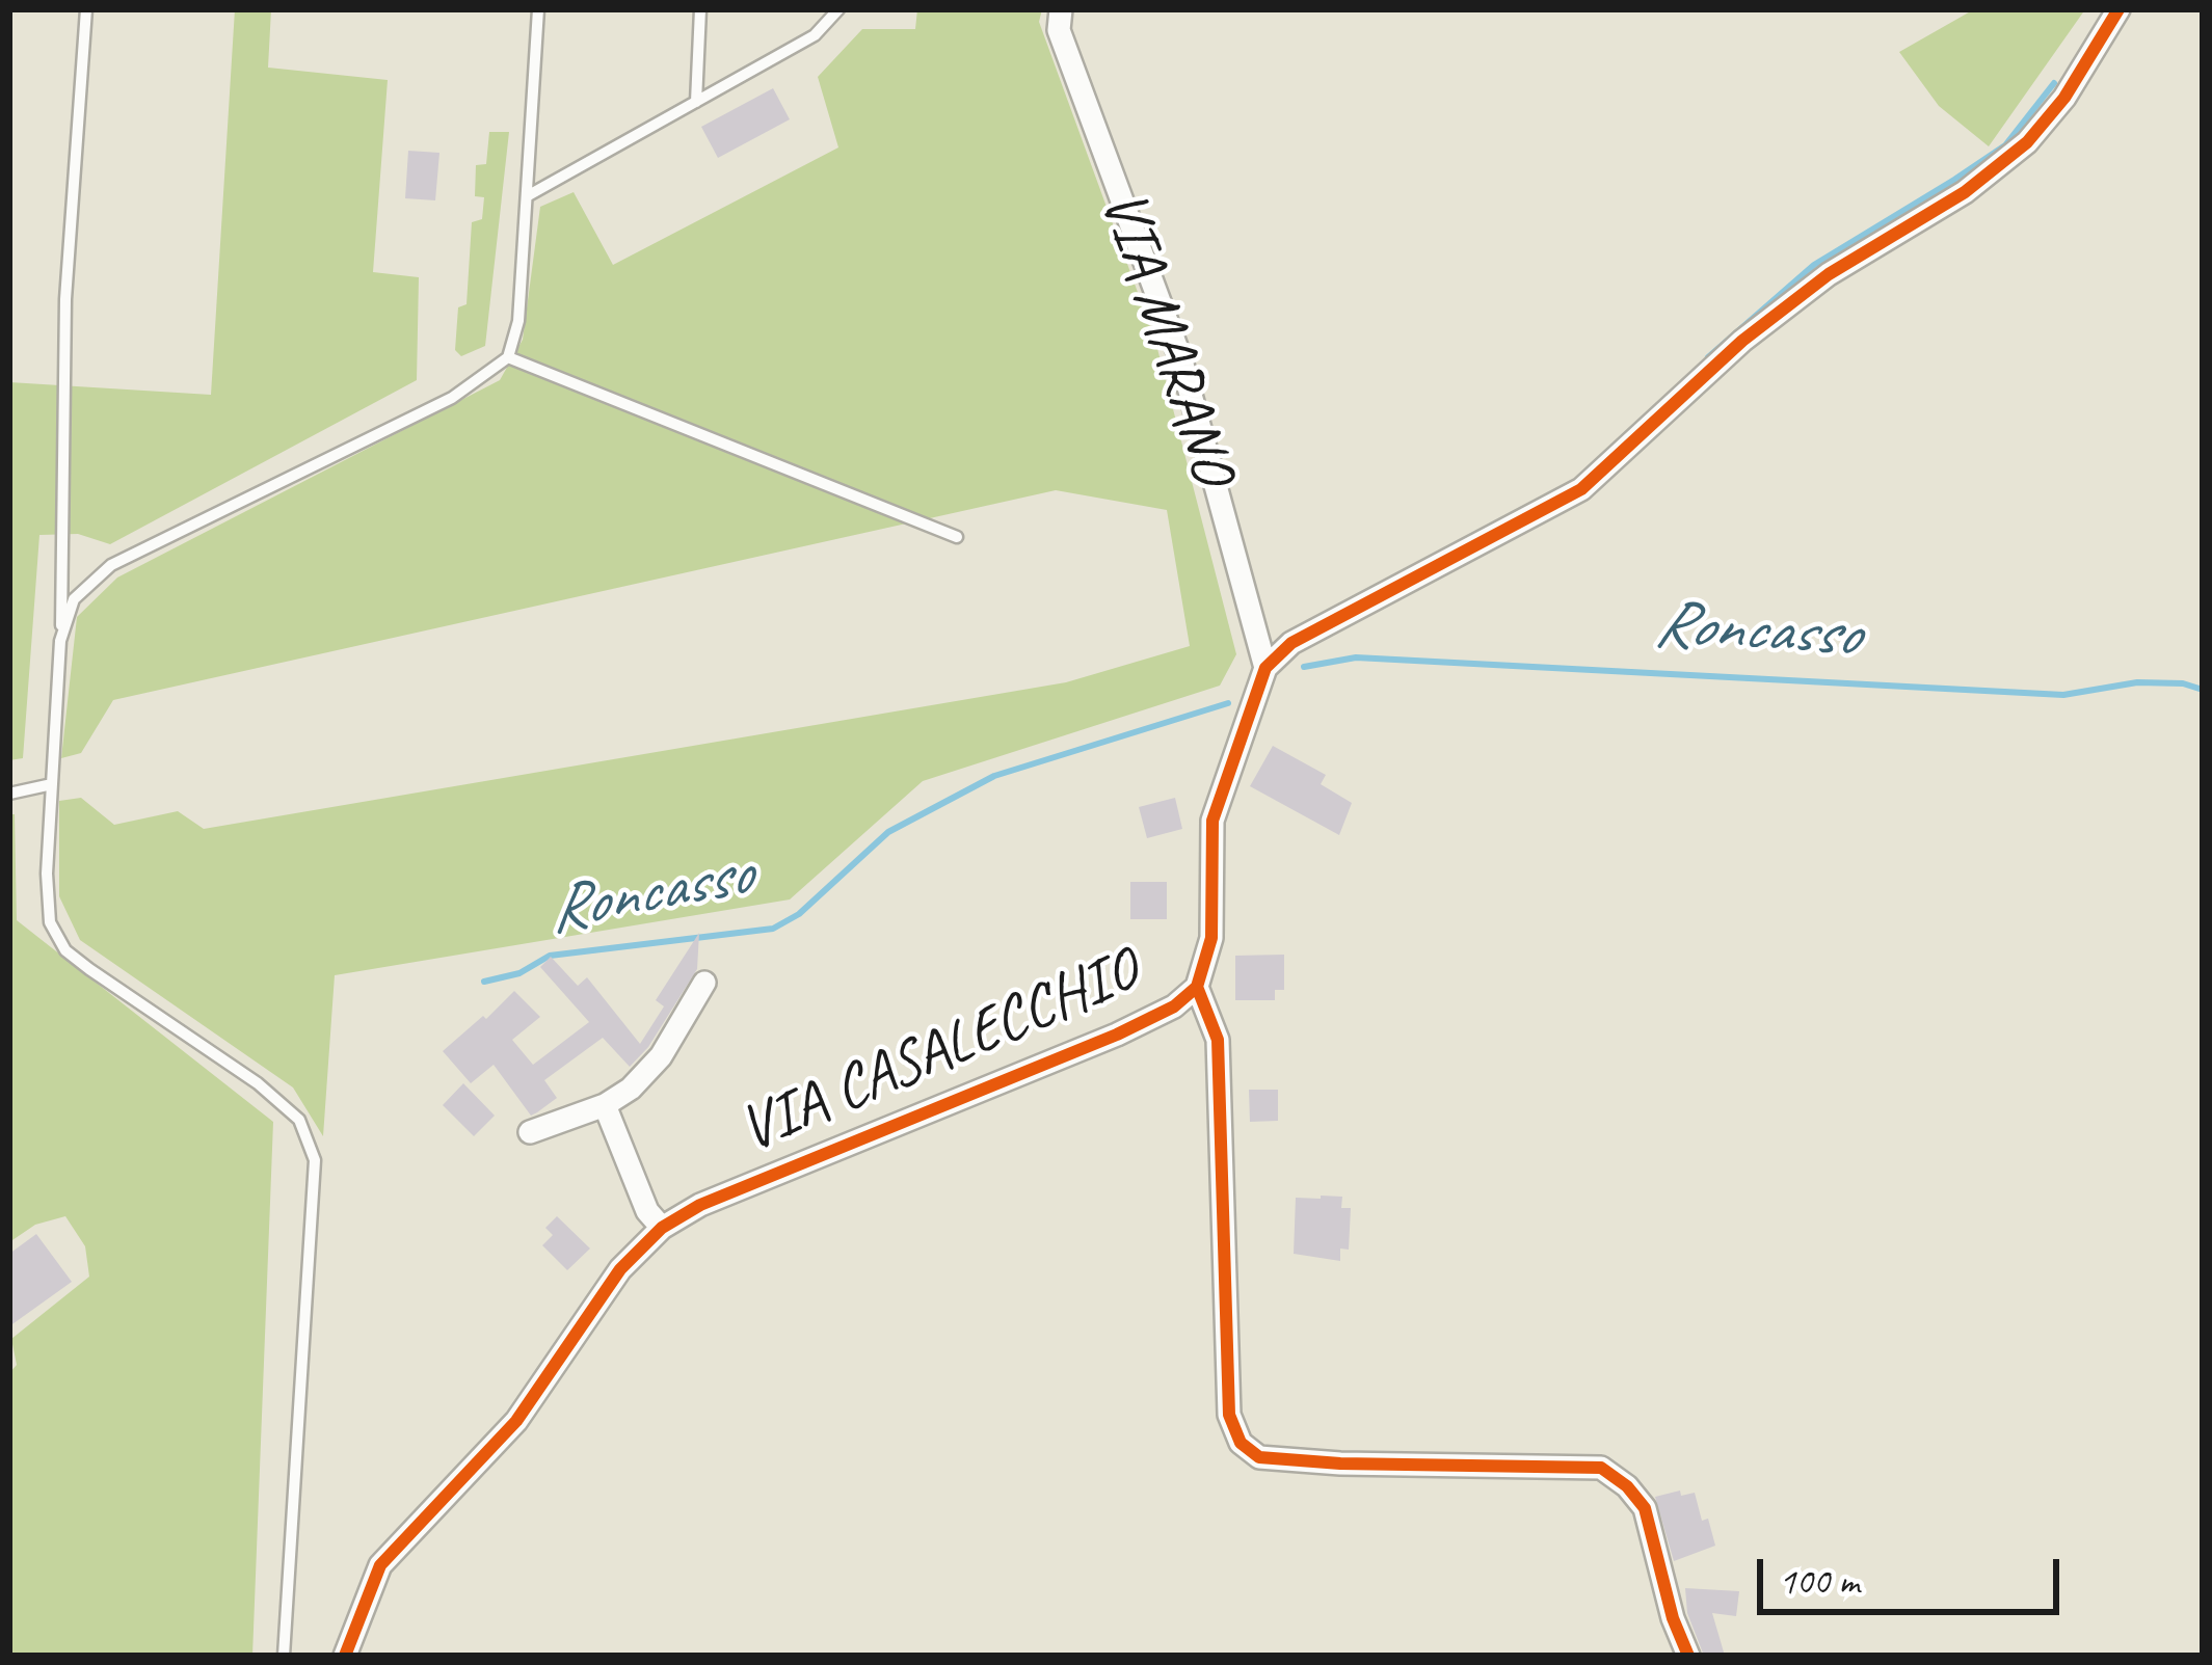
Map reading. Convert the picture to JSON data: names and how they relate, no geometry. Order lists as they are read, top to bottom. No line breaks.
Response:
{"streets":{"street":["VIA MARANO","VIA CASALECCHIO"]},"crossings":[["VIA MARANO","VIA CASALECCHIO"]],"water":["Roncasso"],"scale_bar":"100 m"}
